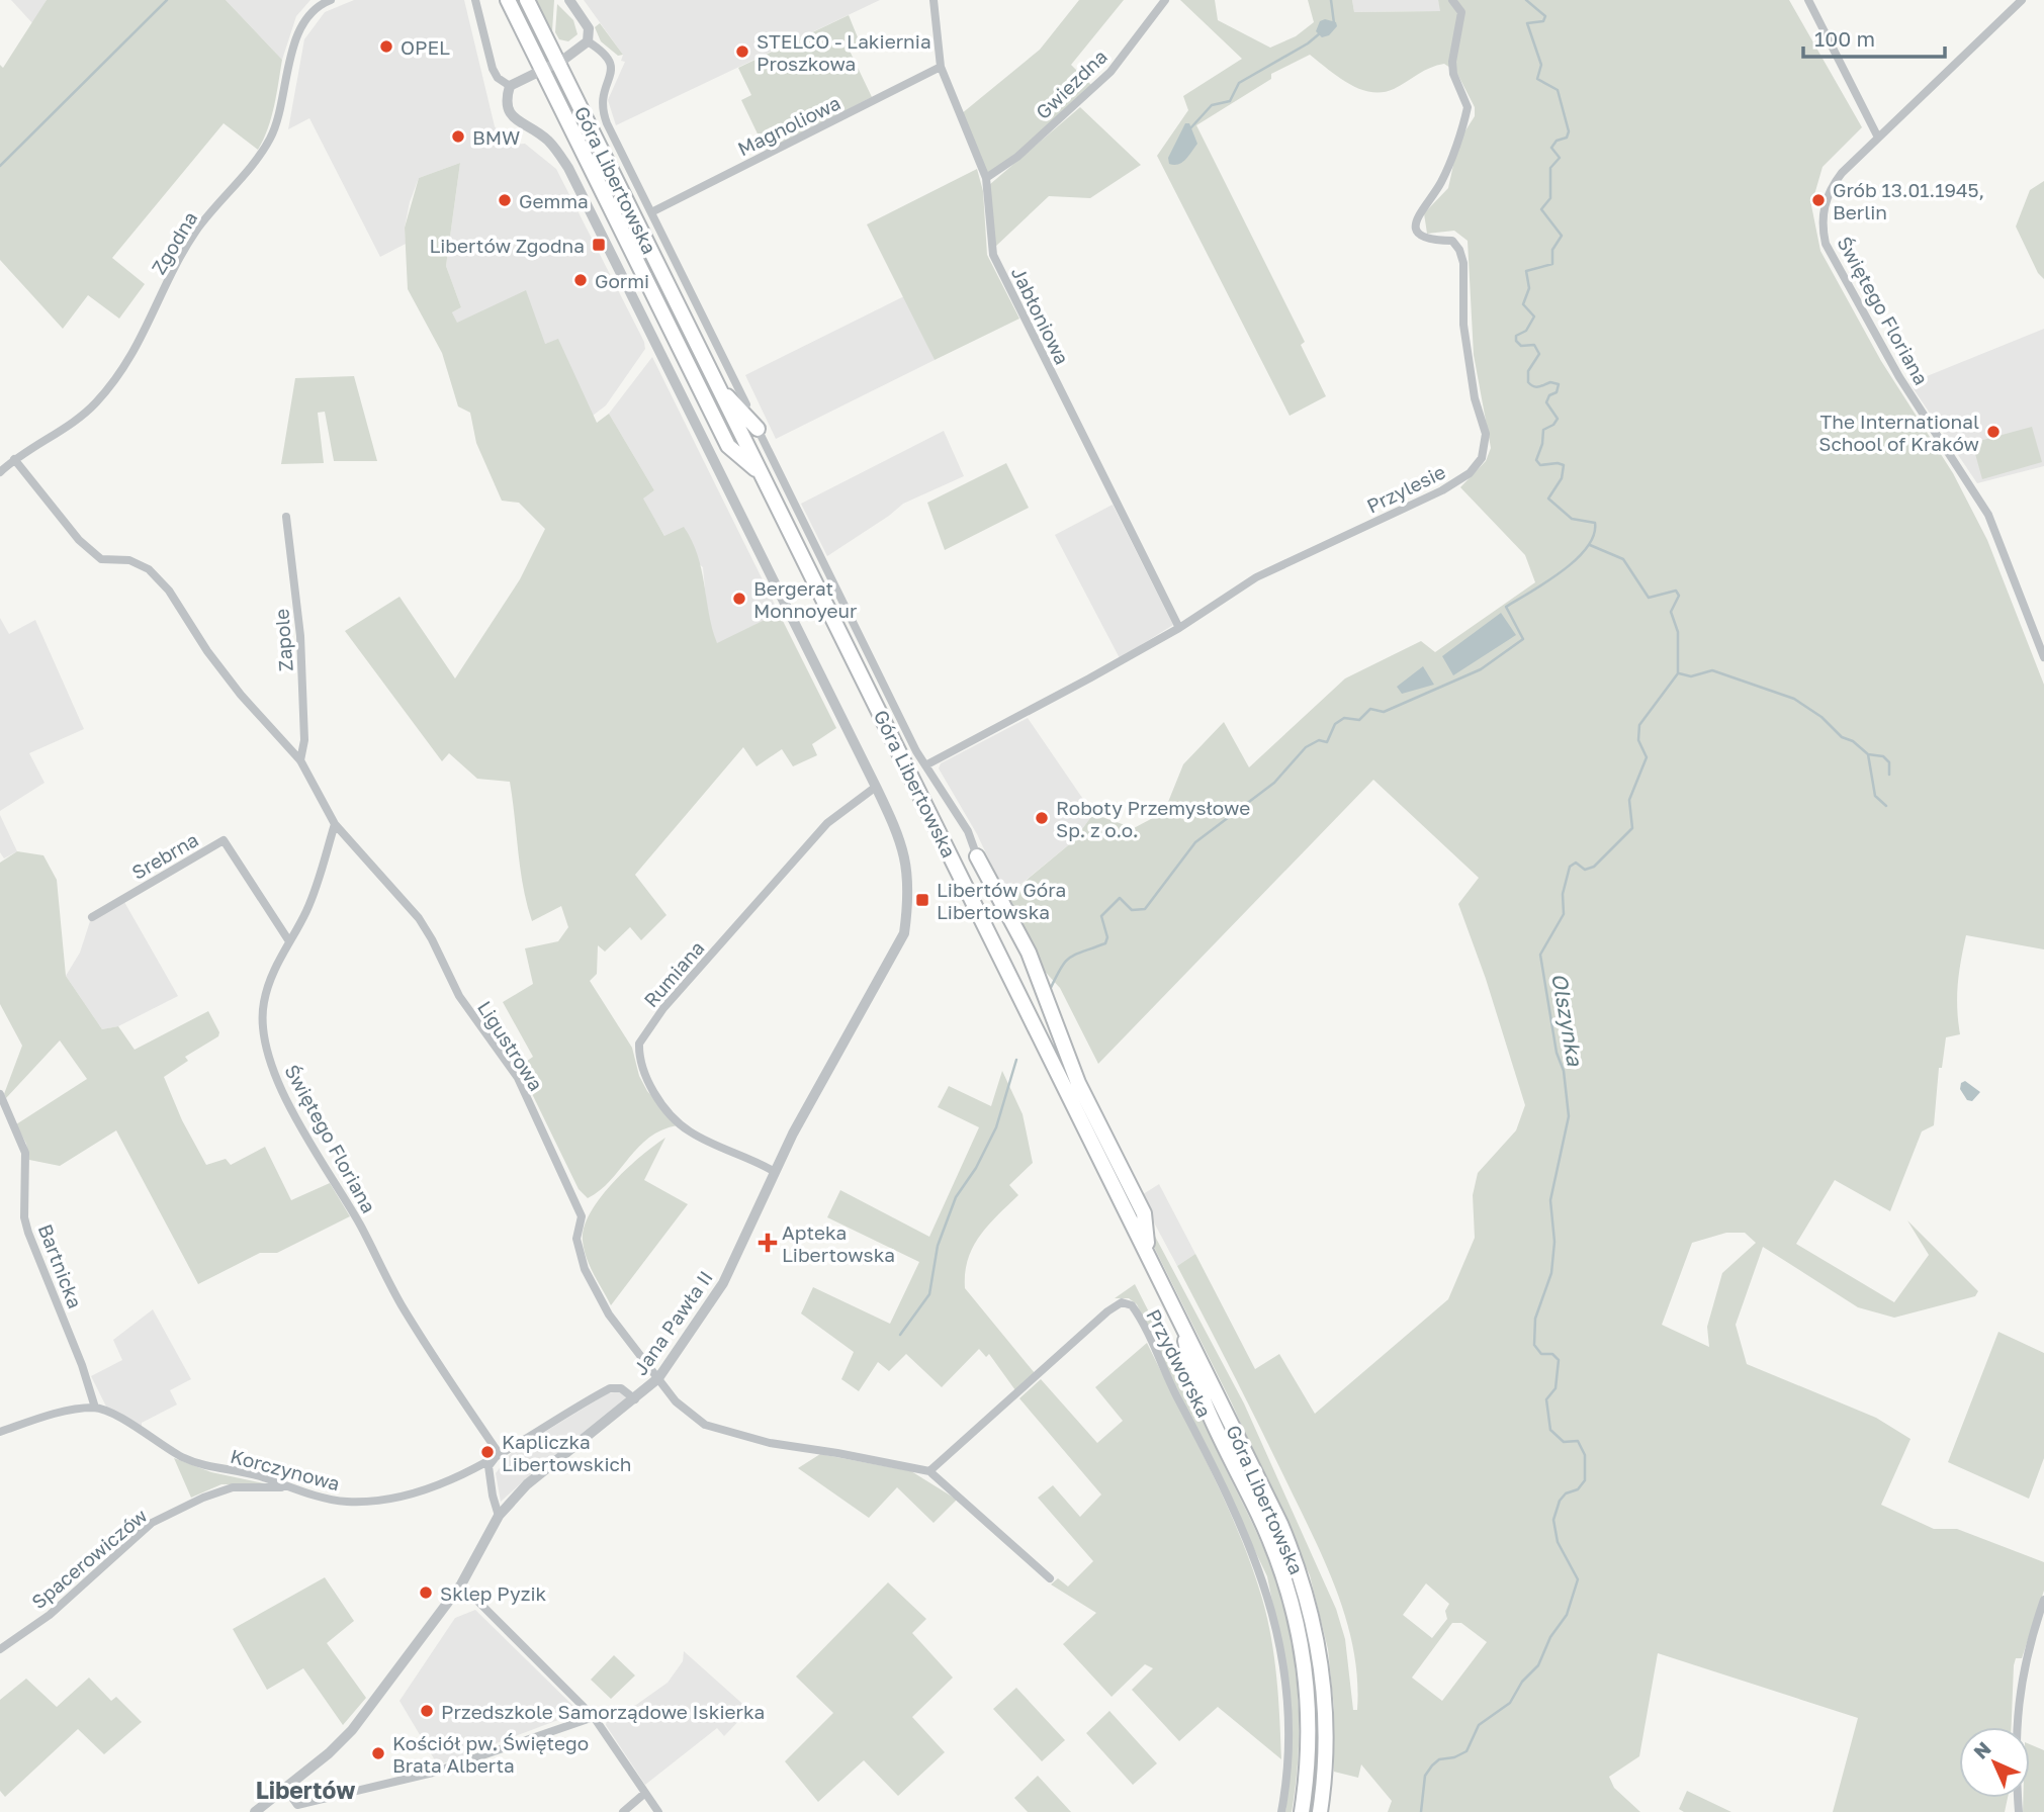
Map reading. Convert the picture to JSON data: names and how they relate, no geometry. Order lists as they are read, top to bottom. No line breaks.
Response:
{"streets":{"highway":["Góra Libertowska"],"street":["Gwiezdna","Magnoliowa","Zgodna","Świętego Floriana","Jabłoniowa","Przylesie","Zapole","Srebrna","Rumiana","Ligustrowa","Bartnicka","Jana Pawła II","Przydworska","Korczynowa","Spacerowiczów"]},"crossings":[["Gwiezdna","Jabłoniowa"],["Magnoliowa","Góra Libertowska"],["Magnoliowa","Jabłoniowa"],["Góra Libertowska","Przylesie"],["Góra Libertowska","Rumiana"],["Góra Libertowska","Jana Pawła II"],["Świętego Floriana","Srebrna"],["Świętego Floriana","Ligustrowa"],["Świętego Floriana","Korczynowa"],["Jabłoniowa","Przylesie"],["Rumiana","Jana Pawła II"],["Ligustrowa","Jana Pawła II"],["Bartnicka","Korczynowa"],["Jana Pawła II","Korczynowa"],["Korczynowa","Spacerowiczów"]],"districts":["Libertów"],"water":["Olszynka"],"places":{"other":["OPEL","STELCO - Lakiernia Proszkowa","BMW","Gemma","Grób 13.01.1945, Berlin","Gormi","The International School of Kraków","Bergerat Monnoyeur","Roboty Przemysłowe Sp. z o.o.","Kapliczka Libertowskich","Sklep Pyzik","Przedszkole Samorządowe Iskierka","Kościół pw. Świętego Brata Alberta"],"transit":["Libertów Zgodna","Libertów Góra Libertowska"],"health":["Apteka Libertowska"]},"scale_bar":"100 m","north":"top left"}
